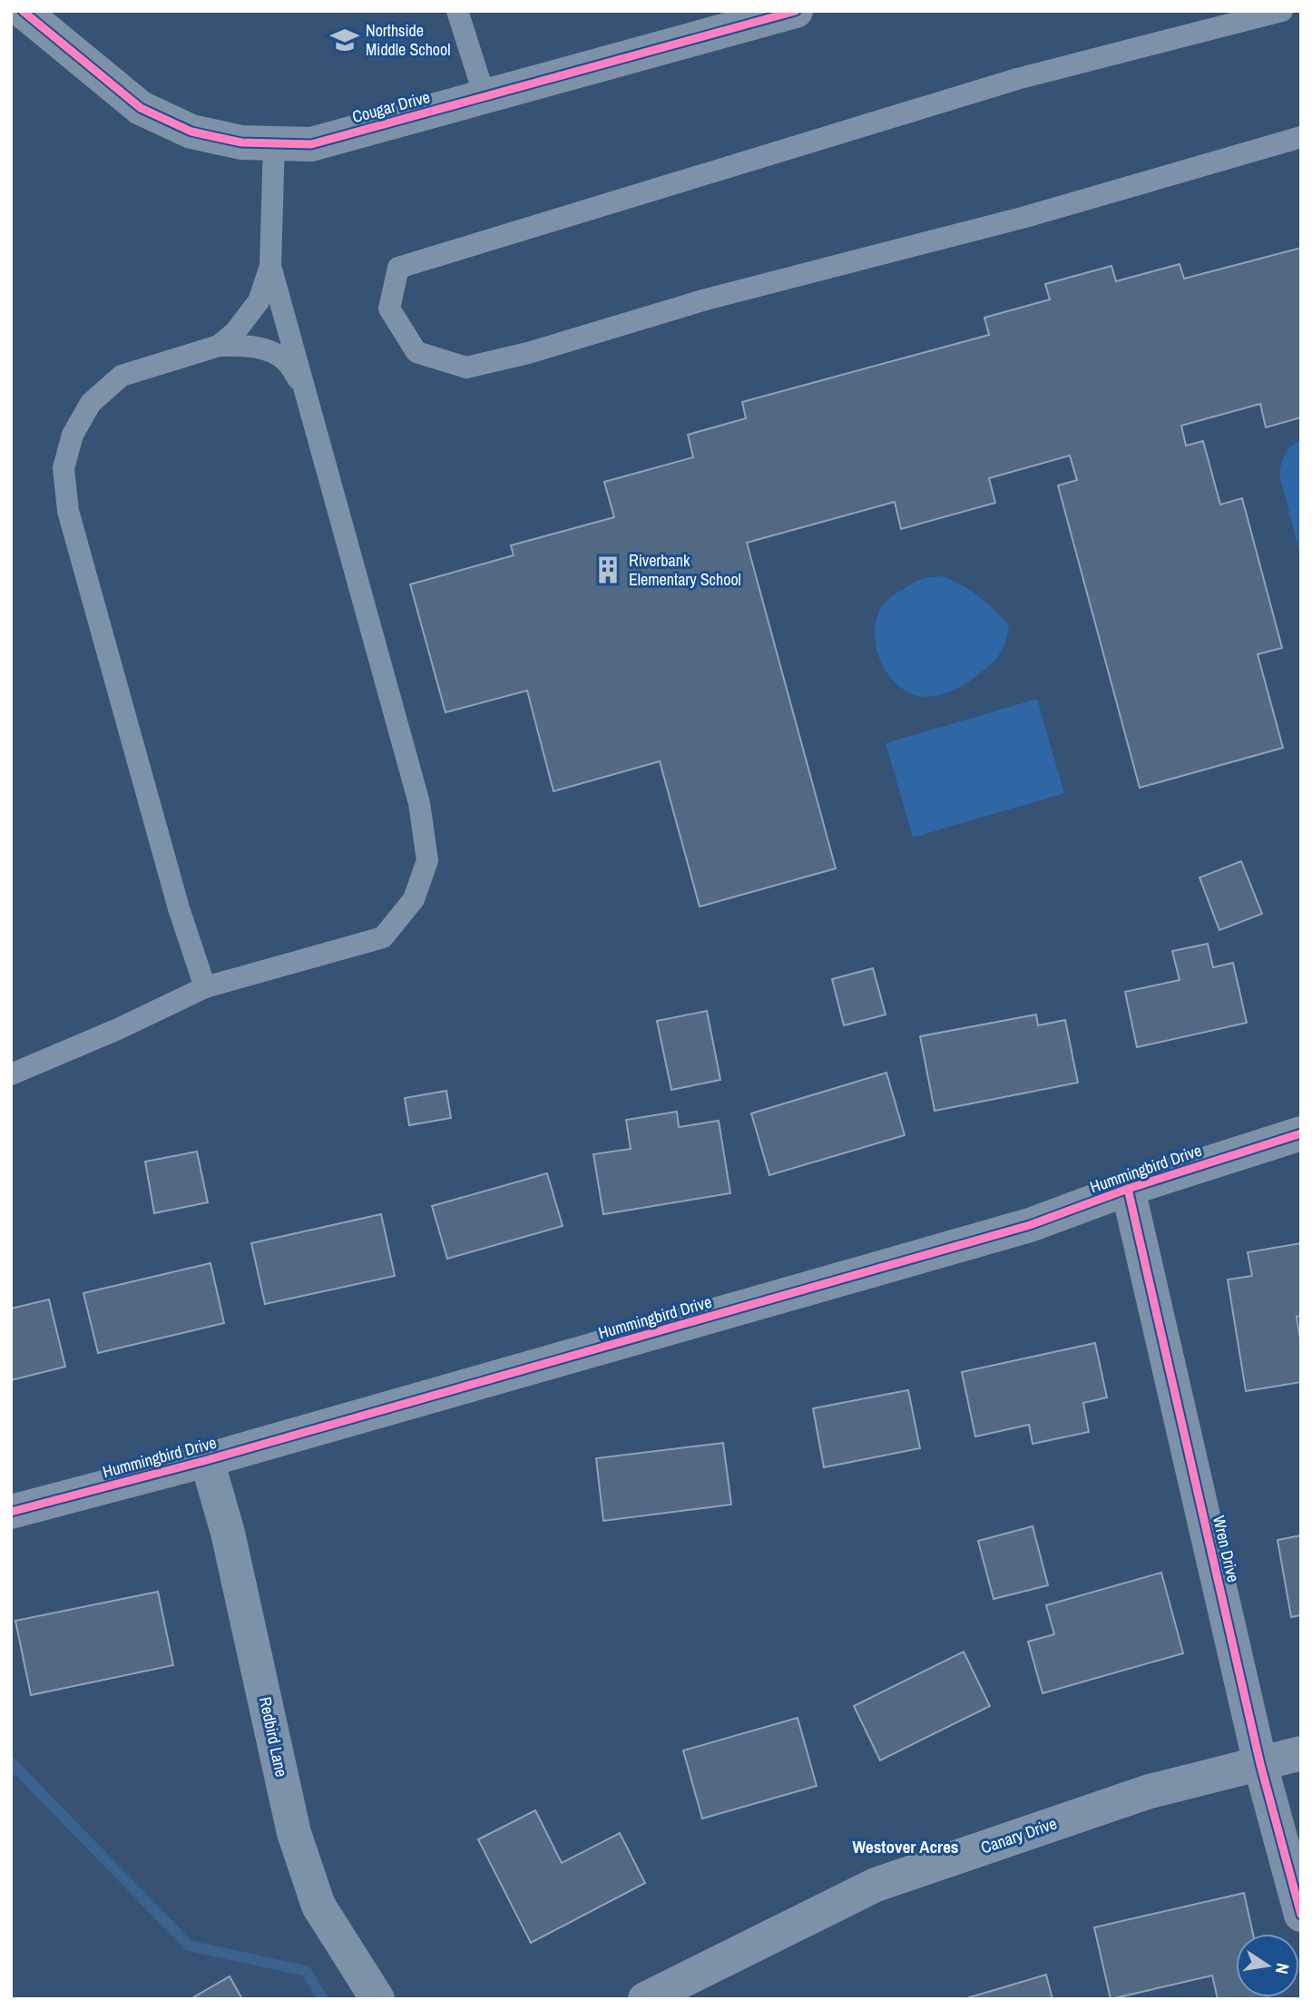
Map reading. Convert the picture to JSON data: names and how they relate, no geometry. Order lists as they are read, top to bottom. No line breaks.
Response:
{"streets":{"street":["Cougar Drive","Hummingbird Drive","Wren Drive","Redbird Lane","Canary Drive"]},"crossings":[["Hummingbird Drive","Wren Drive"],["Hummingbird Drive","Redbird Lane"],["Wren Drive","Canary Drive"]],"districts":["Westover Acres"],"places":{"school or university":["Northside Middle School"],"building":["Riverbank Elementary School"]},"north":"right"}
